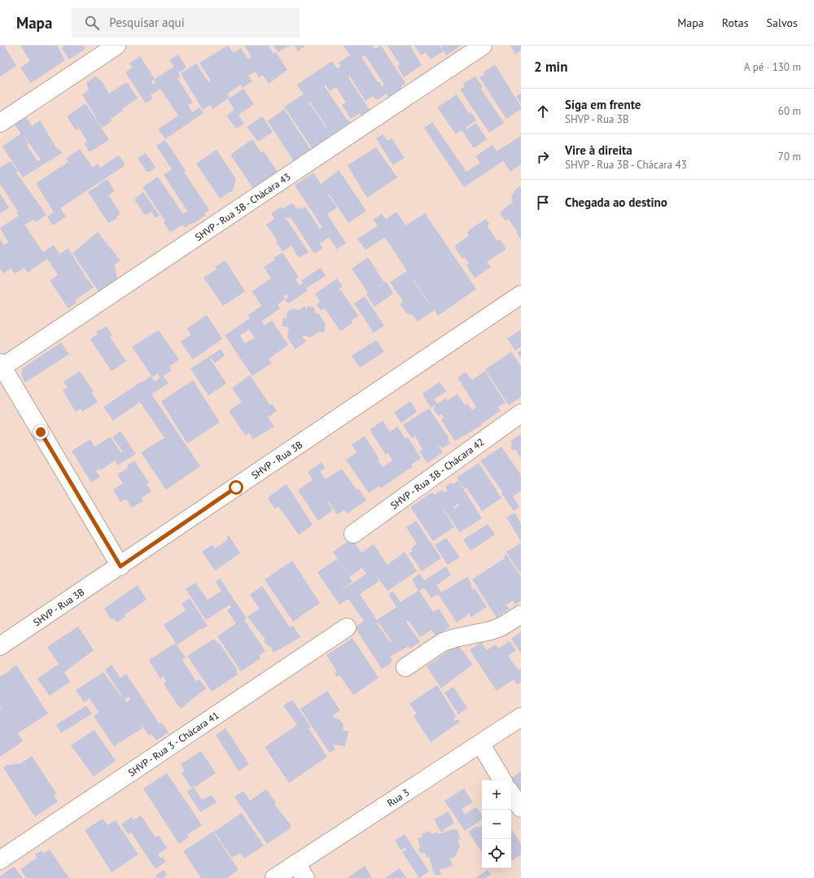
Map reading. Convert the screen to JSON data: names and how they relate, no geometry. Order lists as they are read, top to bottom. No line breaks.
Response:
{"streets":{"street":["SHVP - Rua 3B - Chácara 43","SHVP - Rua 3B","SHVP - Rua 3B - Chácara 42","SHVP - Rua 3 - Chácara 41","Rua 3"]},"crossings":[["SHVP - Rua 3B - Chácara 43","SHVP - Rua 3B"]],"page":{"header":"Mapa","search":"Pesquisar aqui","nav":["Mapa","Rotas","Salvos"],"heading":["2 min","A pé · 130 m"],"list":[["Siga em frente","SHVP - Rua 3B","60 m"],["Vire à direita","SHVP - Rua 3B - Chácara 43","70 m"],"Chegada ao destino"],"map_buttons":["+","−"]}}
